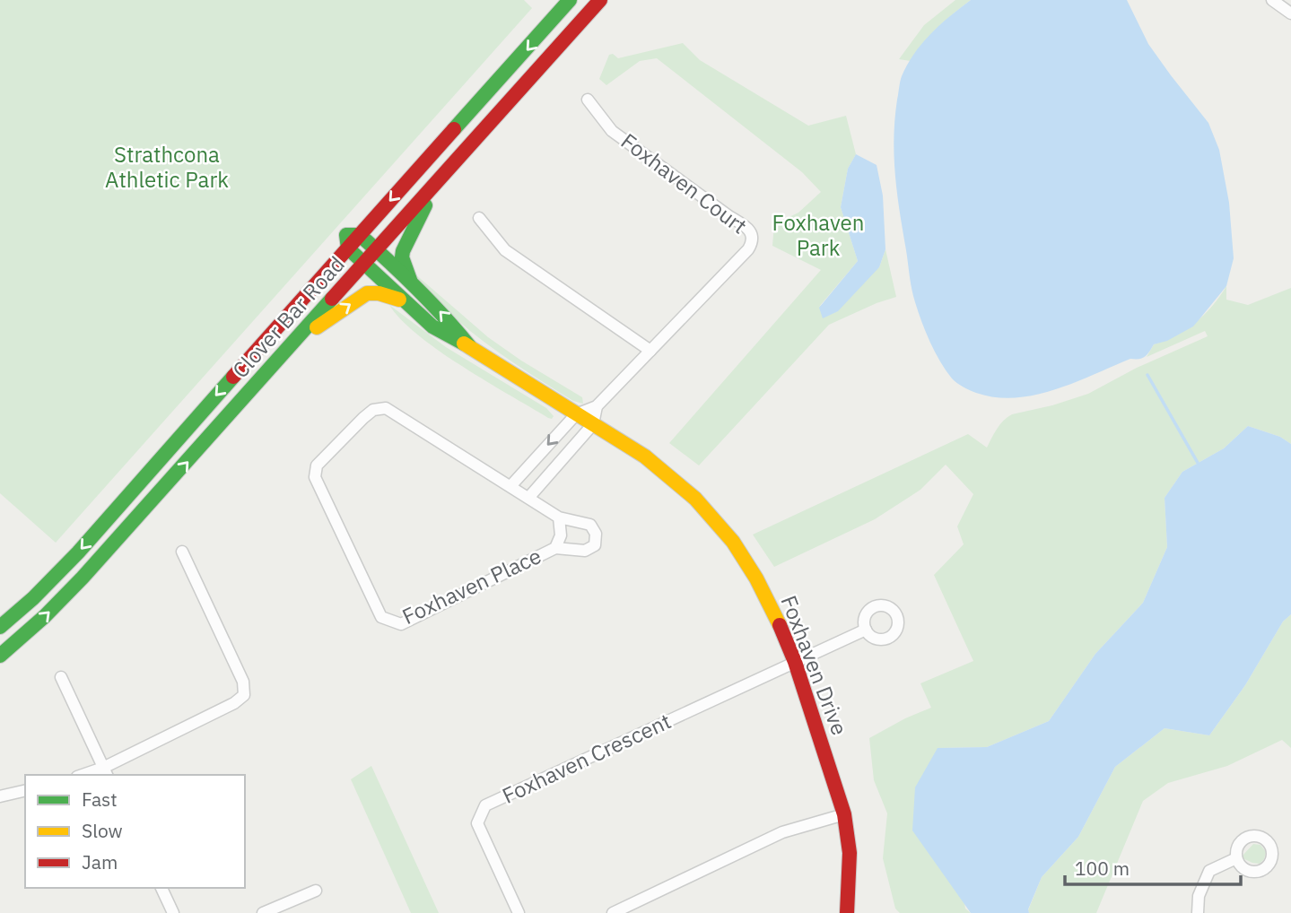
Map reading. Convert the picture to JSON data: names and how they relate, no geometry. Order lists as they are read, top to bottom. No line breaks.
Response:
{"streets":{"main road":["Clover Bar Road","Foxhaven Drive"],"street":["Foxhaven Court","Foxhaven Place","Foxhaven Crescent"]},"crossings":[["Clover Bar Road","Foxhaven Drive"],["Foxhaven Drive","Foxhaven Crescent"]],"parks":["Strathcona Athletic Park","Foxhaven Park"],"legend":["Fast","Slow","Jam"],"scale_bar":"100 m"}
